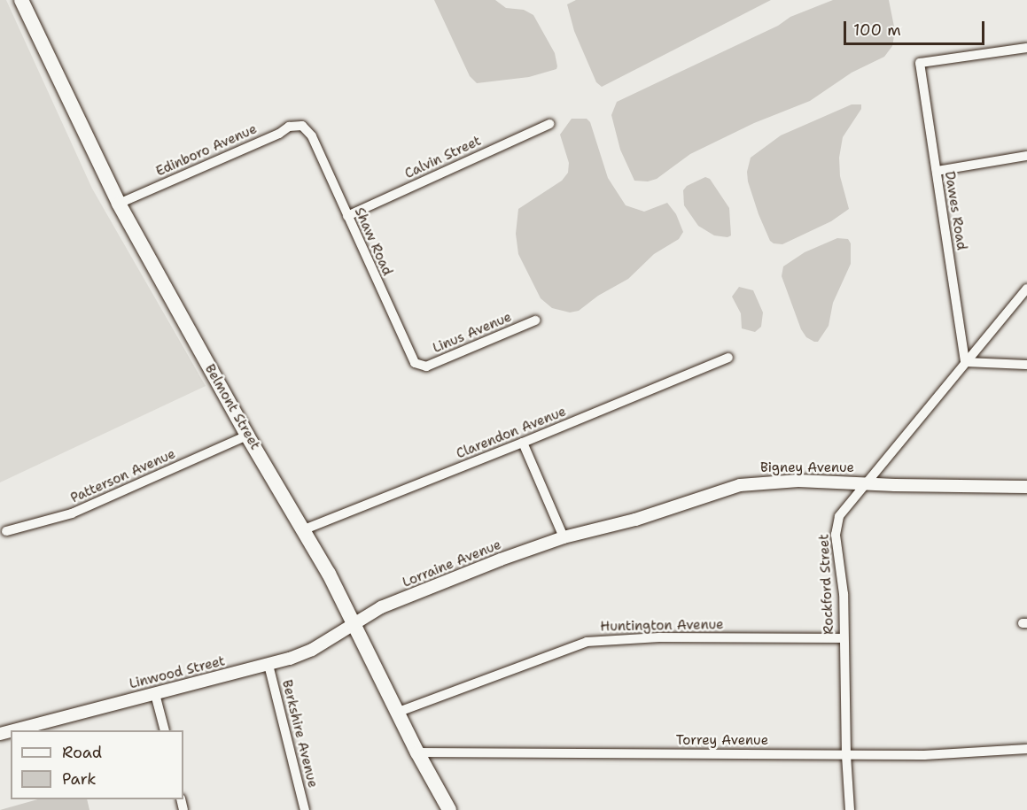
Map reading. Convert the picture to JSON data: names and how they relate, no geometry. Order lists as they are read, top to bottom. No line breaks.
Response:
{"streets":{"main road":["Belmont Street"],"street":["Edinboro Avenue","Calvin Street","Dawes Road","Shaw Road","Linus Avenue","Clarendon Avenue","Bigney Avenue","Patterson Avenue","Lorraine Avenue","Rockford Street","Huntington Avenue","Linwood Street","Berkshire Avenue","Torrey Avenue"]},"crossings":[["Edinboro Avenue","Shaw Road"],["Edinboro Avenue","Belmont Street"],["Calvin Street","Shaw Road"],["Dawes Road","Rockford Street"],["Shaw Road","Linus Avenue"],["Belmont Street","Clarendon Avenue"],["Belmont Street","Patterson Avenue"],["Belmont Street","Lorraine Avenue"],["Belmont Street","Huntington Avenue"],["Belmont Street","Linwood Street"],["Belmont Street","Torrey Avenue"],["Bigney Avenue","Lorraine Avenue"],["Bigney Avenue","Rockford Street"],["Lorraine Avenue","Linwood Street"],["Rockford Street","Huntington Avenue"],["Rockford Street","Torrey Avenue"],["Linwood Street","Berkshire Avenue"]],"legend":["Road","Park"],"scale_bar":"100 m"}
